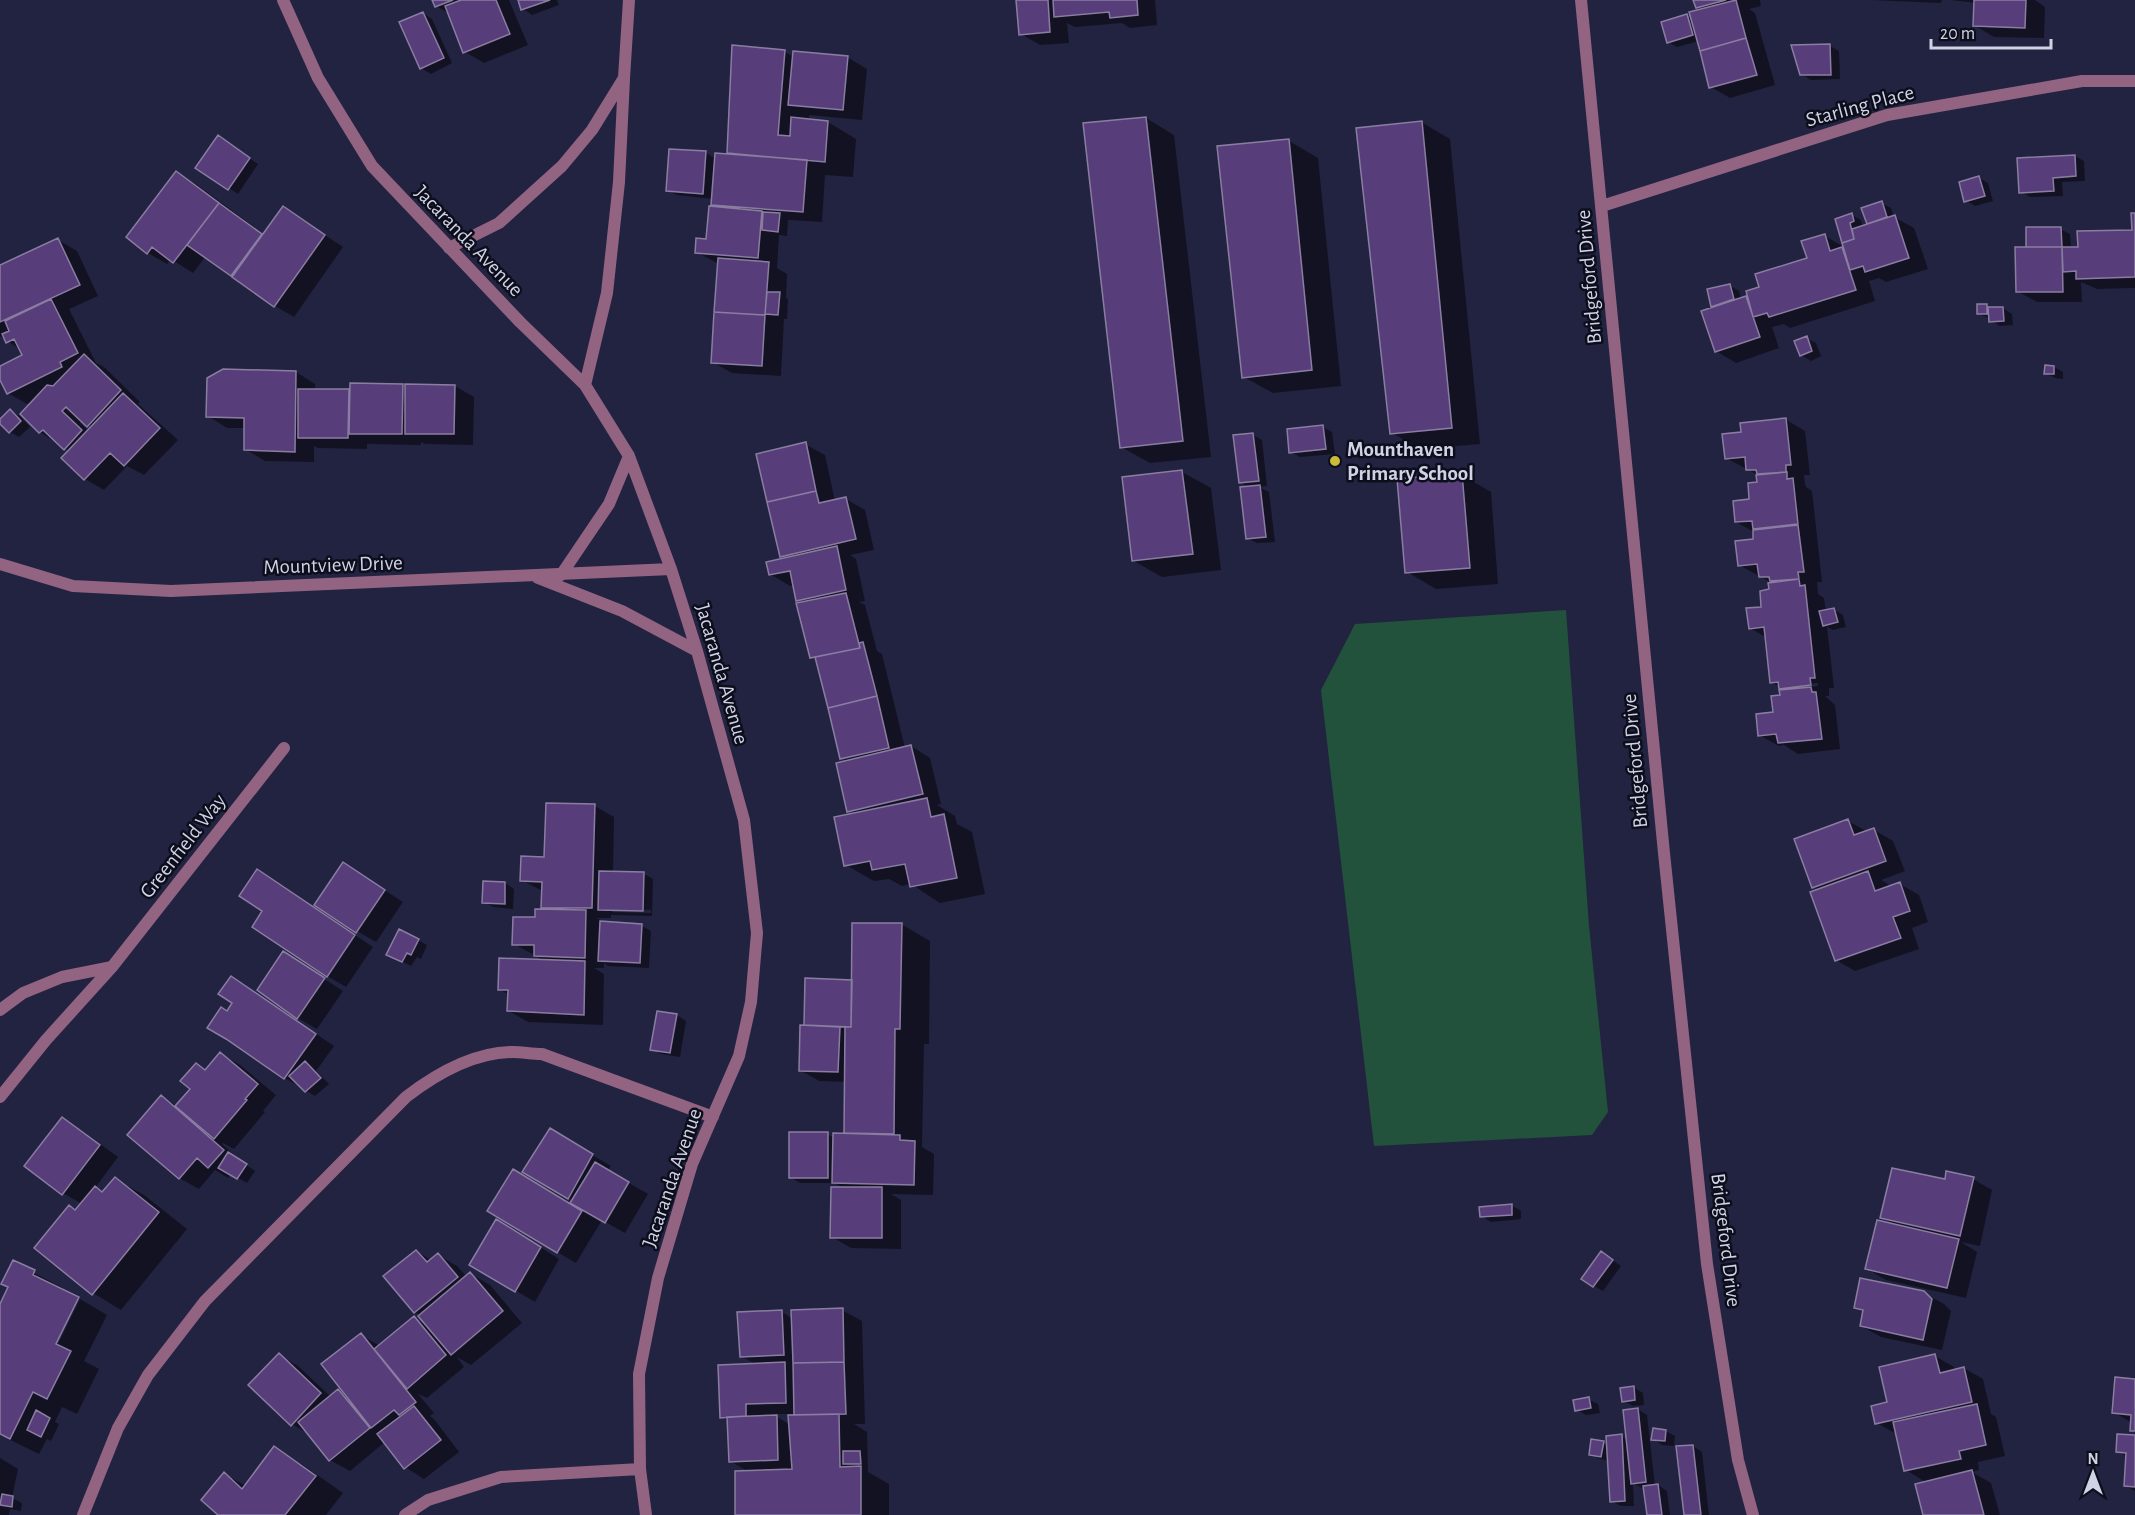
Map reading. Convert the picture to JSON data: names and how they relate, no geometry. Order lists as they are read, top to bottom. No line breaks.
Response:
{"streets":{"street":["Starling Place","Jacaranda Avenue","Bridgeford Drive","Mountview Drive","Greenfield Way"]},"crossings":[["Starling Place","Bridgeford Drive"],["Jacaranda Avenue","Mountview Drive"]],"places":["Mounthaven Primary School"],"scale_bar":"20 m","north":"top"}
